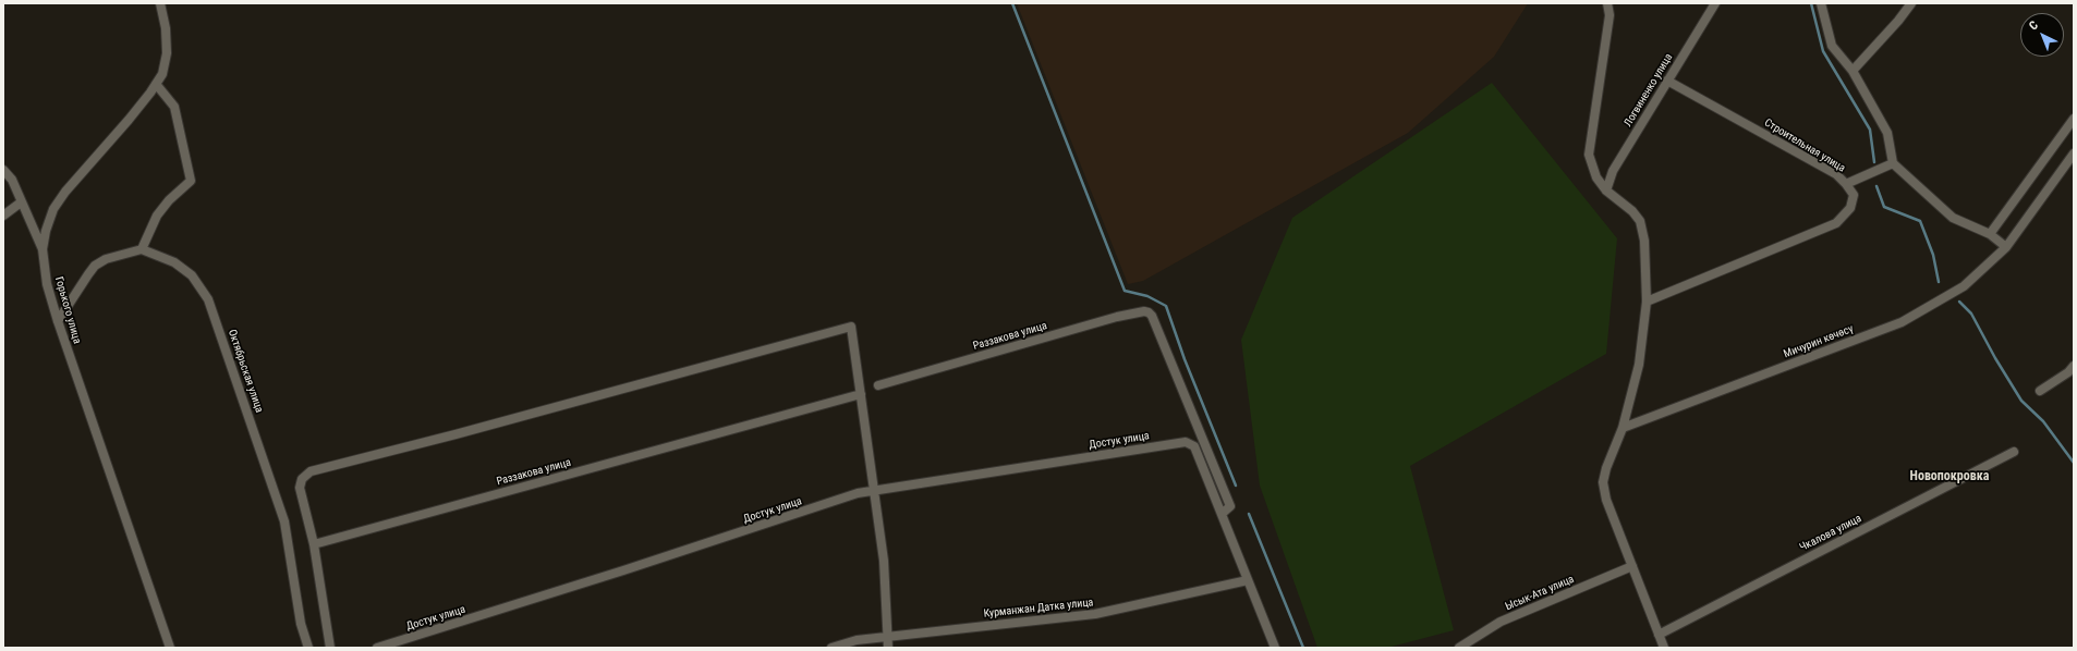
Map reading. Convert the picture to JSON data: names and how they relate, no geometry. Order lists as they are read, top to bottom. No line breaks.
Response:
{"streets":{"street":["Логвиненко улица","Строительная улица","Горького улица","Раззакова улица","Мичурин көчөсү","Октябрьская улица","Достук улица","Чкалова улица","Ысык-Ата улица","Курманжан Датка улица"]},"crossings":[["Логвиненко улица","Строительная улица"],["Раззакова улица","Достук улица"]],"districts":["Новопокровка"],"north":"top left"}
